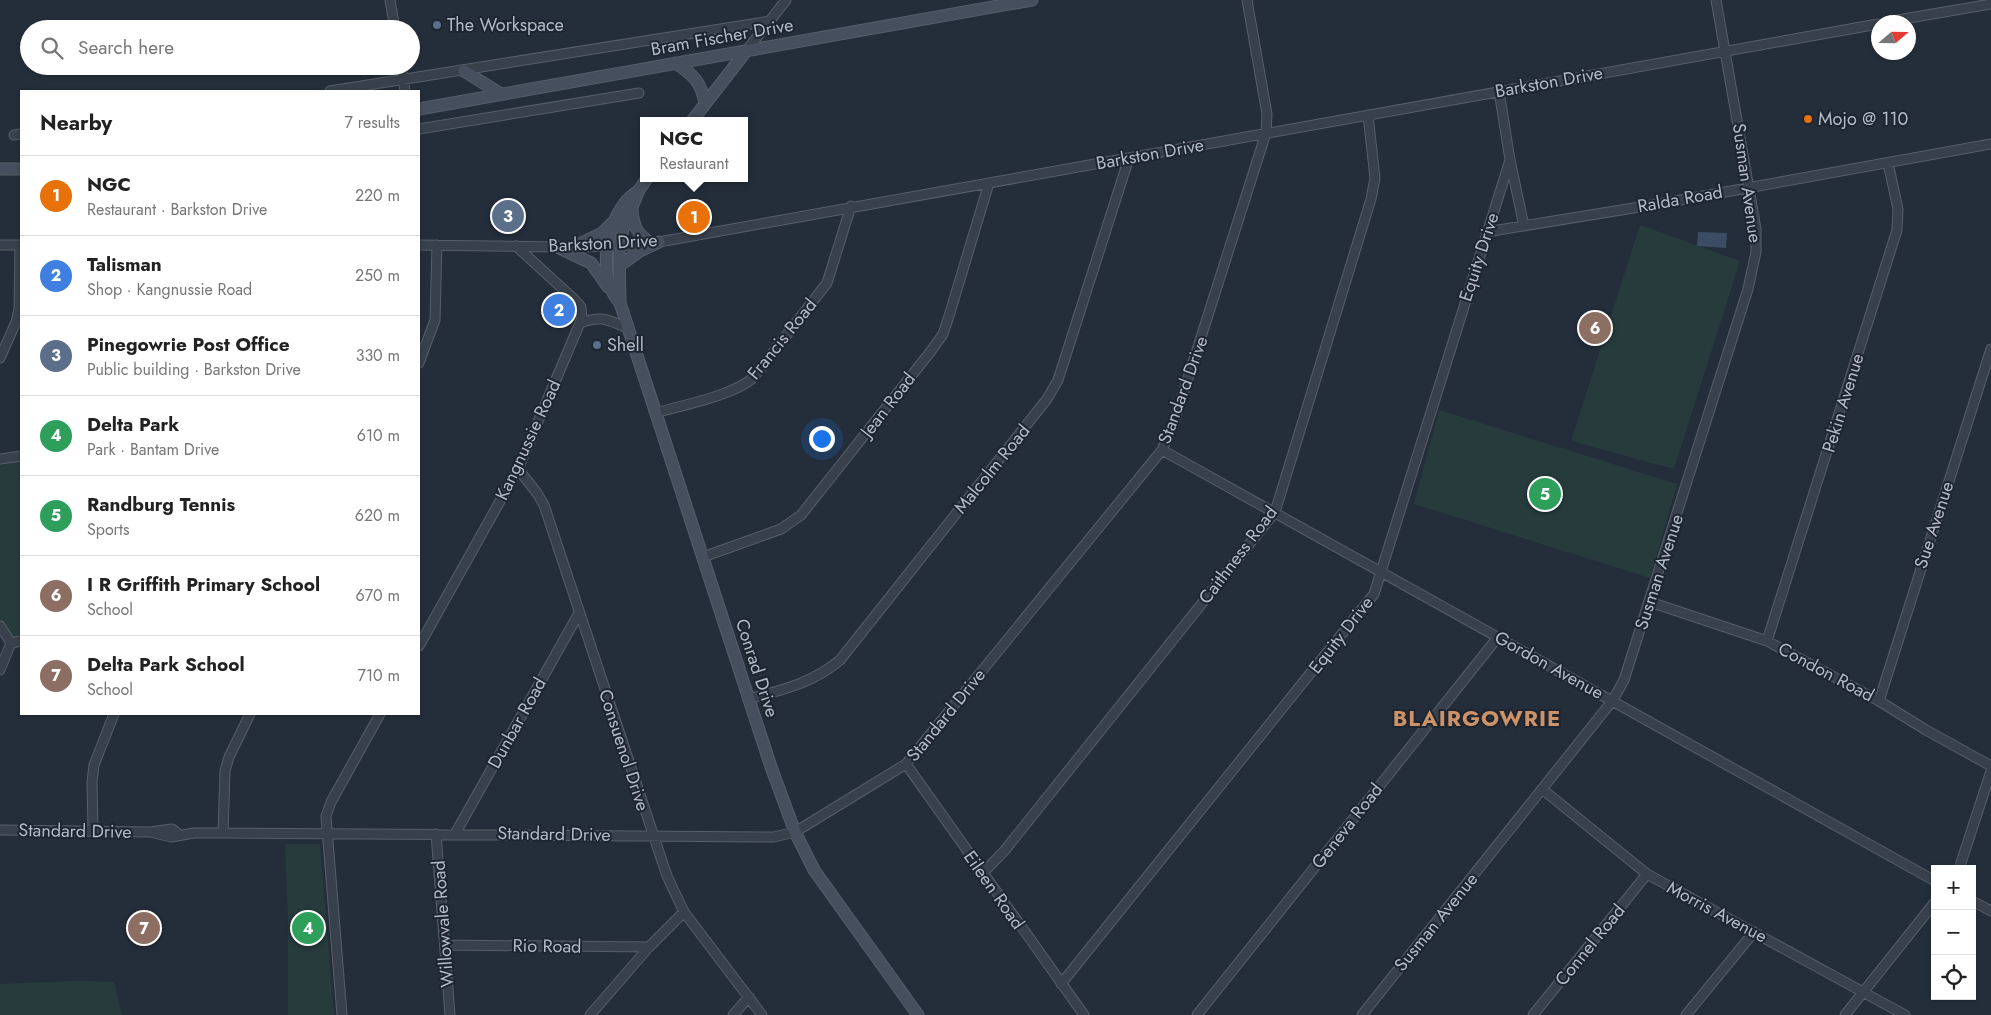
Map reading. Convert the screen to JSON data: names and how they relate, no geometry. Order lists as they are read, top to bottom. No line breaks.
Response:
{"streets":{"street":["Bram Fischer Drive","Barkston Drive","Susman Avenue","Ralda Road","Equity Drive","Francis Road","Standard Drive","Pekin Avenue","Jean Road","Kangnussie Road","Malcolm Road","Sue Avenue","Caithness Road","Gordon Avenue","Conrad Drive","Condon Road","Dunbar Road","Consuenol Drive","Geneva Road","Eileen Road","Morris Avenue","Willowvale Road","Connel Road","Rio Road"]},"crossings":[["Barkston Drive","Susman Avenue"],["Barkston Drive","Equity Drive"],["Barkston Drive","Francis Road"],["Barkston Drive","Standard Drive"],["Barkston Drive","Jean Road"],["Barkston Drive","Malcolm Road"],["Barkston Drive","Caithness Road"],["Barkston Drive","Conrad Drive"],["Susman Avenue","Ralda Road"],["Susman Avenue","Gordon Avenue"],["Susman Avenue","Condon Road"],["Susman Avenue","Morris Avenue"],["Ralda Road","Equity Drive"],["Ralda Road","Pekin Avenue"],["Equity Drive","Gordon Avenue"],["Equity Drive","Eileen Road"],["Francis Road","Conrad Drive"],["Standard Drive","Gordon Avenue"],["Standard Drive","Conrad Drive"],["Standard Drive","Dunbar Road"],["Standard Drive","Consuenol Drive"],["Standard Drive","Eileen Road"],["Standard Drive","Willowvale Road"],["Pekin Avenue","Condon Road"],["Jean Road","Conrad Drive"],["Kangnussie Road","Consuenol Drive"],["Malcolm Road","Conrad Drive"],["Sue Avenue","Condon Road"],["Caithness Road","Gordon Avenue"],["Caithness Road","Eileen Road"],["Gordon Avenue","Geneva Road"],["Dunbar Road","Consuenol Drive"],["Morris Avenue","Connel Road"],["Willowvale Road","Rio Road"]],"districts":["BLAIRGOWRIE"],"places":["The Workspace","Mojo @ 110","Shell"],"north":"right","page":{"search":"Search here","heading":["Nearby","7 results"],"popup":["NGC","Restaurant"],"list":[{"mark":"1","name":"NGC","note":"Restaurant · Barkston Drive","value":"220 m"},{"mark":"2","name":"Talisman","note":"Shop · Kangnussie Road","value":"250 m"},{"mark":"3","name":"Pinegowrie Post Office","note":"Public building · Barkston Drive","value":"330 m"},{"mark":"4","name":"Delta Park","note":"Park · Bantam Drive","value":"610 m"},{"mark":"5","name":"Randburg Tennis","note":"Sports","value":"620 m"},{"mark":"6","name":"I R Griffith Primary School","note":"School","value":"670 m"},{"mark":"7","name":"Delta Park School","note":"School","value":"710 m"}],"pins":["3","1","2","6","5","4","7"],"map_buttons":["+","−"]}}
